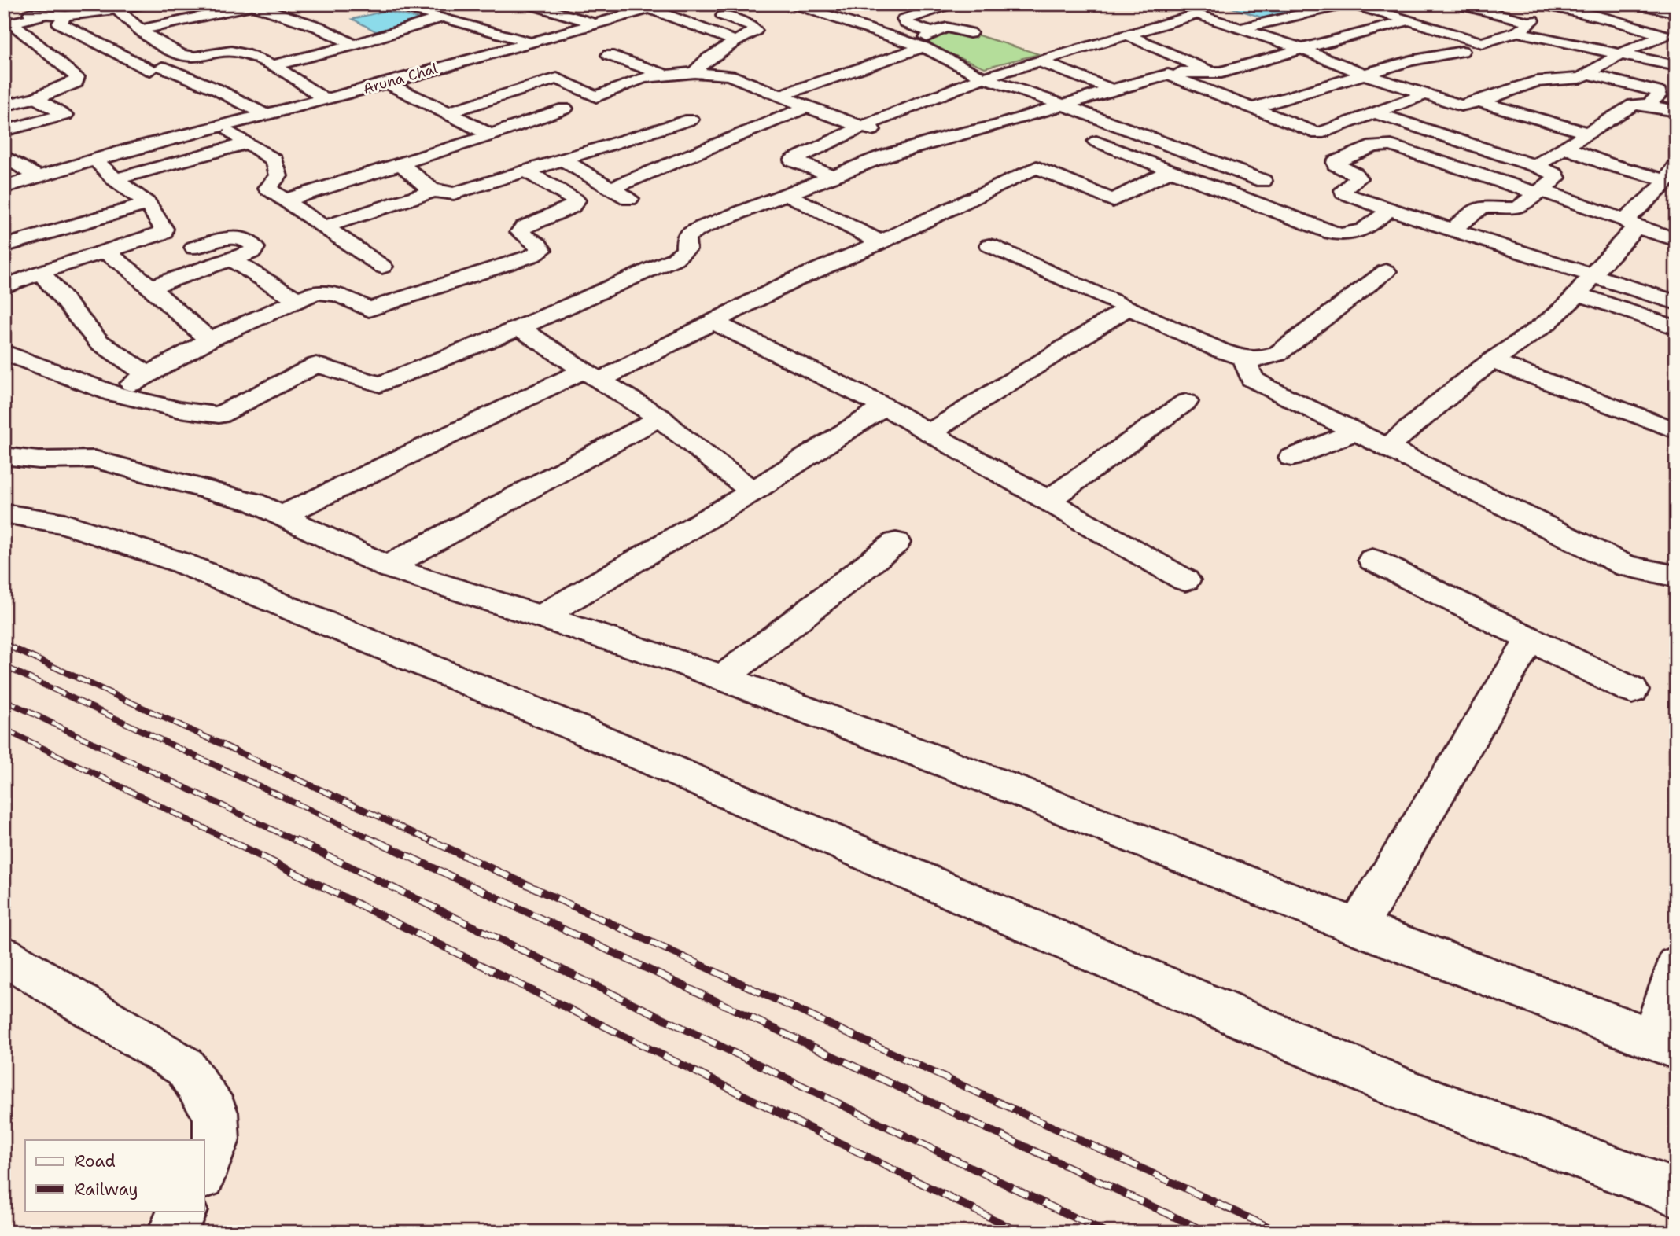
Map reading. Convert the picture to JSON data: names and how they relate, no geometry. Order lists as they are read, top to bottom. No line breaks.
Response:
{"streets":{"street":["Aruna Chal"]},"legend":["Road","Railway"]}
